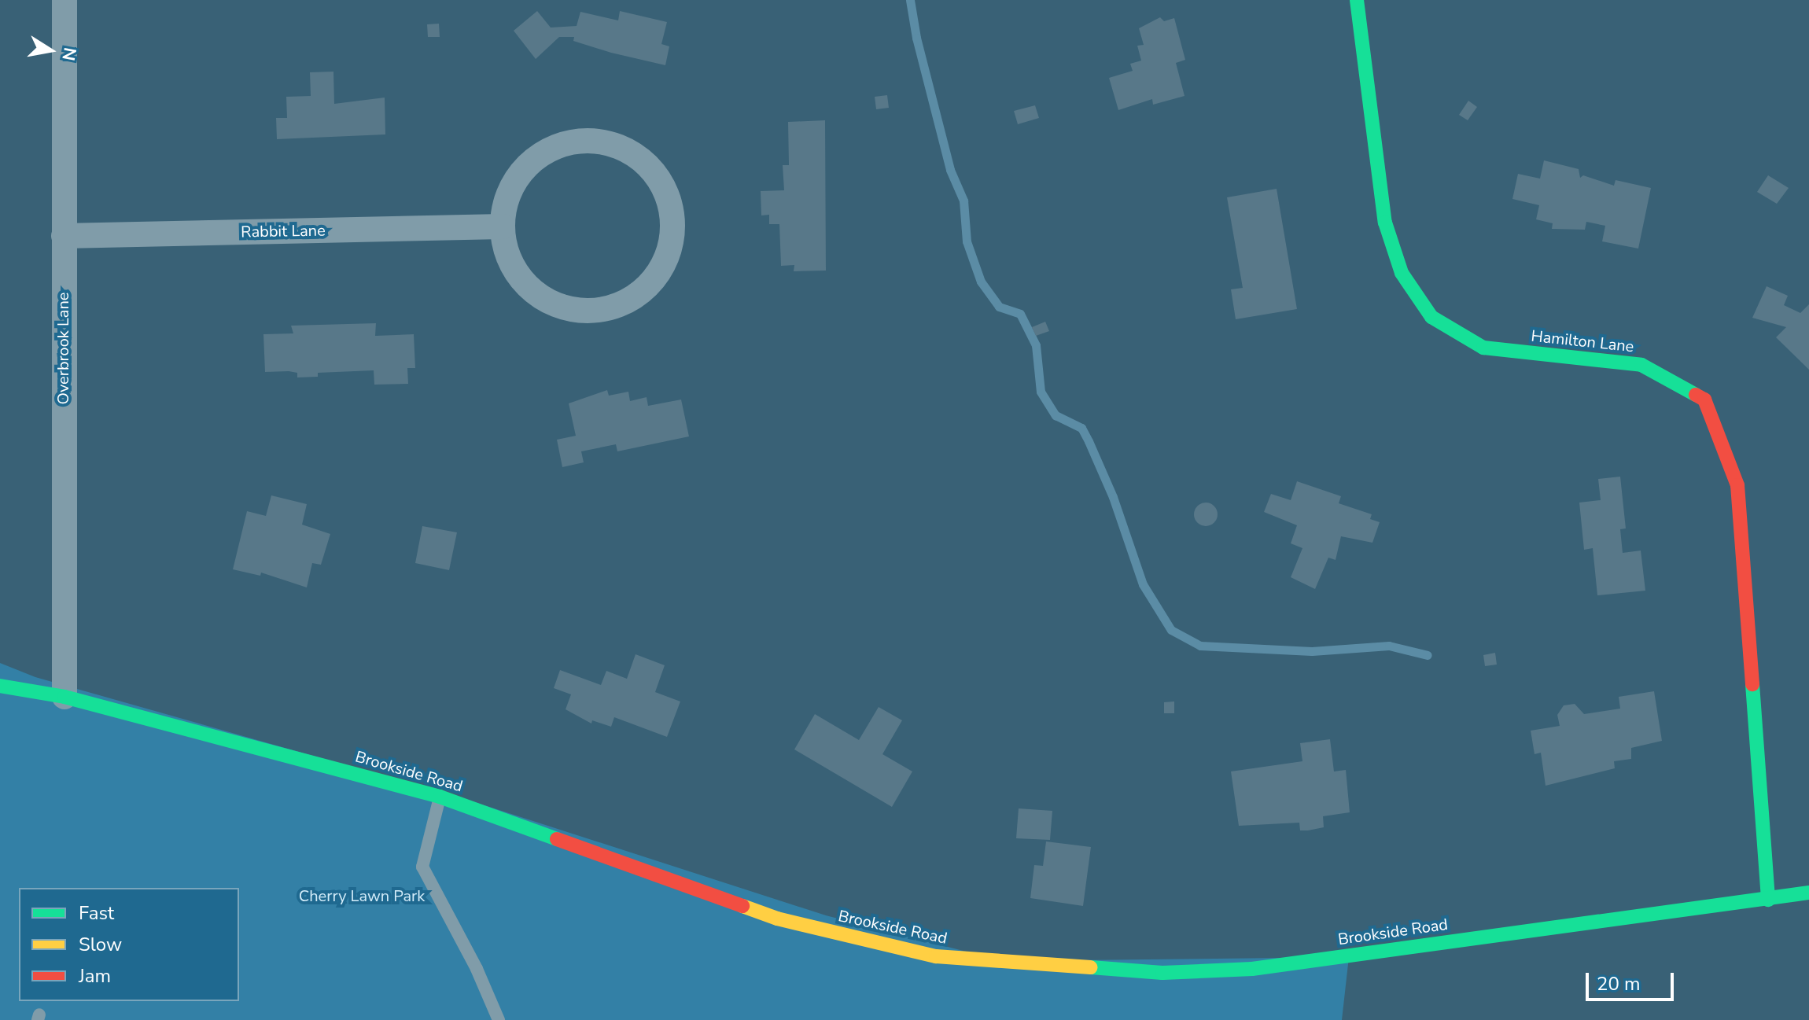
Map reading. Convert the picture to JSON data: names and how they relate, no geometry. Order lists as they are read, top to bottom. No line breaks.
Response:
{"streets":{"street":["Rabbit Lane","Hamilton Lane","Overbrook Lane","Brookside Road"]},"crossings":[["Rabbit Lane","Overbrook Lane"],["Hamilton Lane","Brookside Road"],["Overbrook Lane","Brookside Road"]],"parks":["Cherry Lawn Park"],"legend":["Fast","Slow","Jam"],"scale_bar":"20 m","north":"right"}
